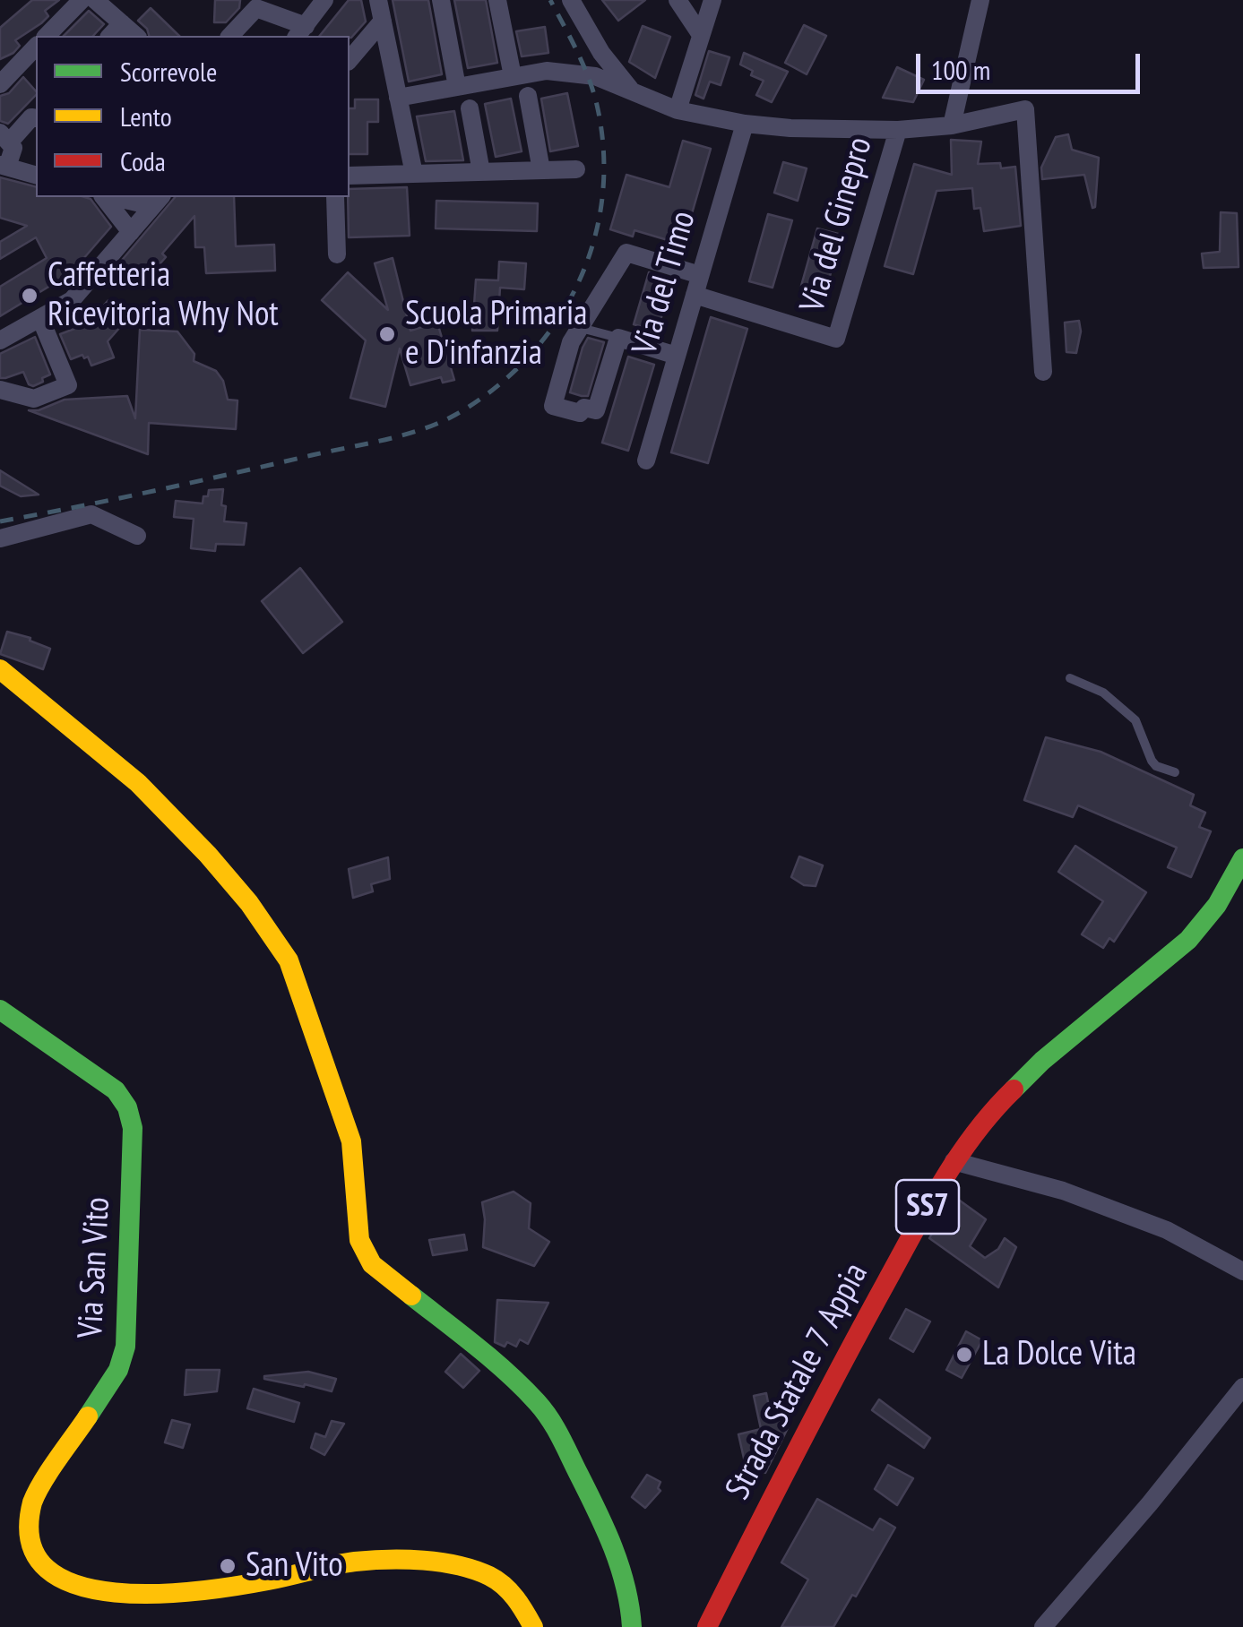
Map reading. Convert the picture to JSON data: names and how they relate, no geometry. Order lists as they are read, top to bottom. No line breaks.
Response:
{"streets":{"street":["Via del Ginepro","Via del Timo","SS7","Via San Vito","Strada Statale 7 Appia"]},"crossings":[["Via del Ginepro","Via del Timo"]],"places":["Caffetteria Ricevitoria Why Not","Scuola Primaria e D'infanzia","La Dolce Vita","San Vito"],"legend":["Scorrevole","Lento","Coda"],"scale_bar":"100 m"}
